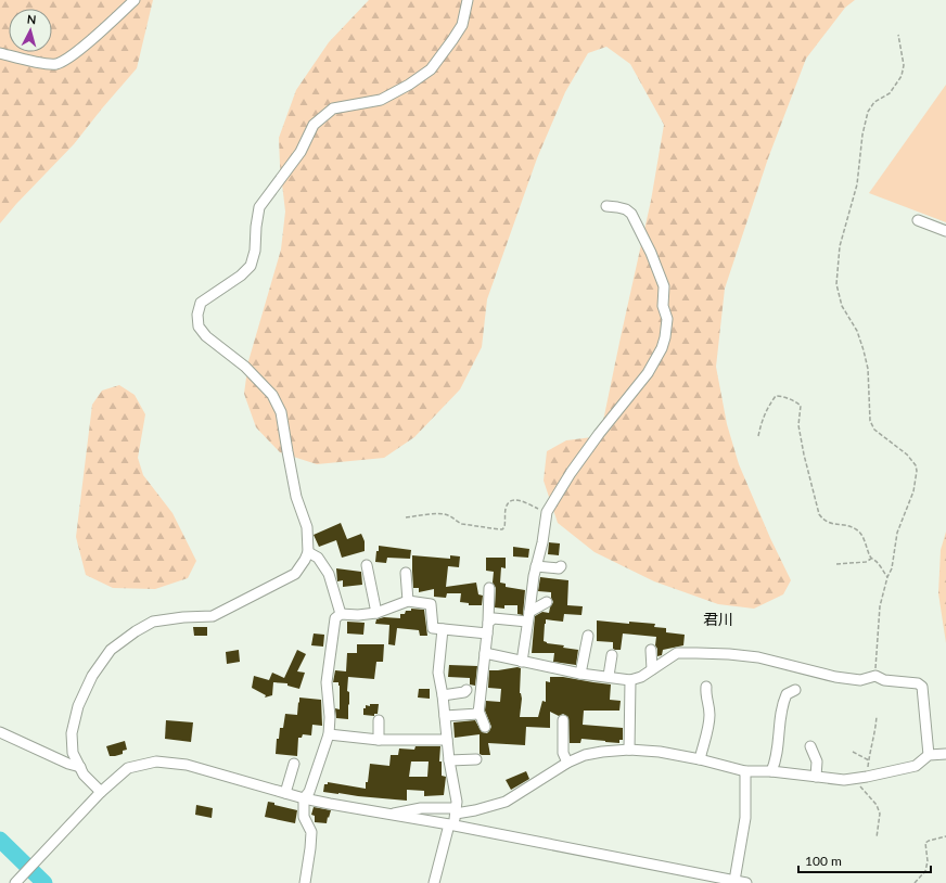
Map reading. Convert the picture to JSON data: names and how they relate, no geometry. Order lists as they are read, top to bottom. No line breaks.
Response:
{"districts":["君川"],"scale_bar":"100 m","north":"top"}
